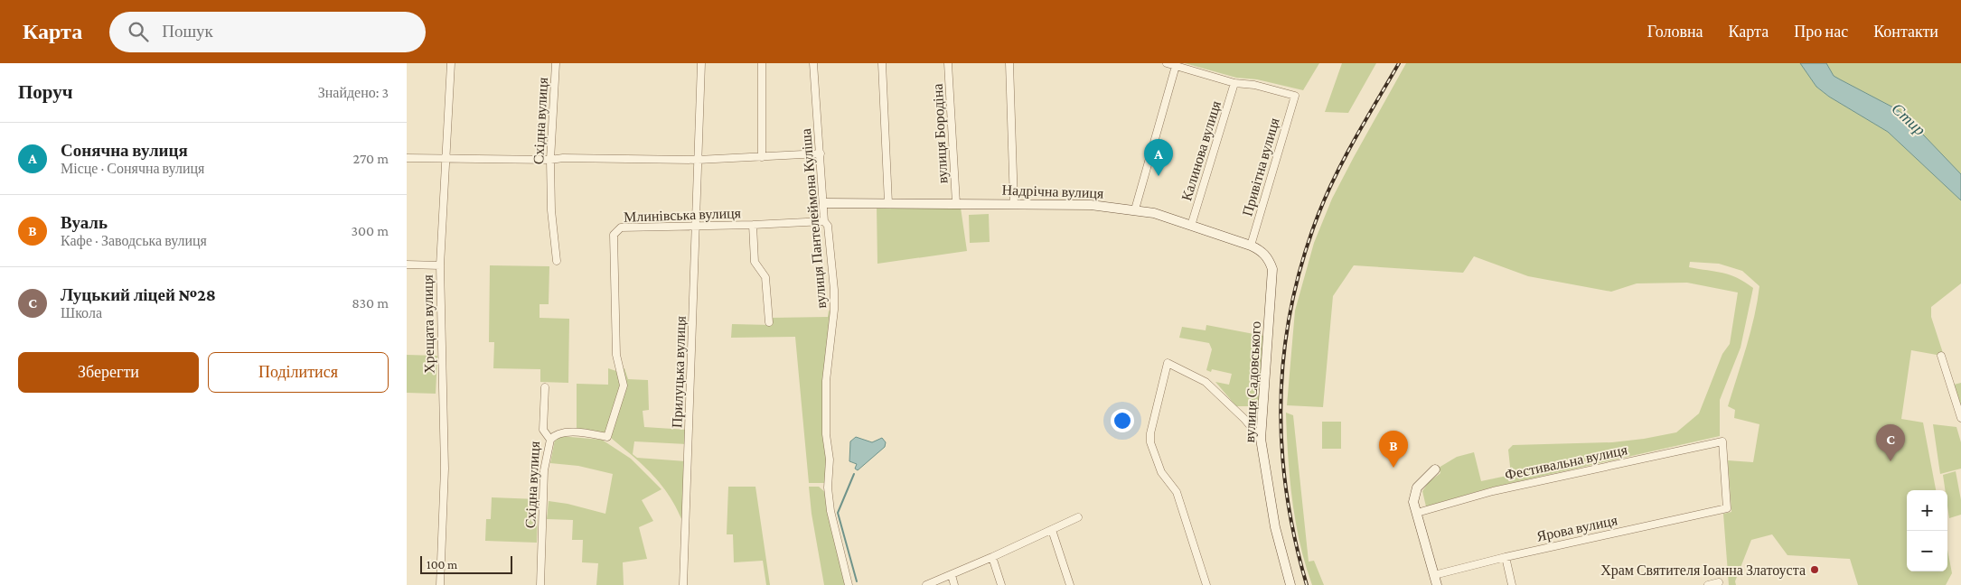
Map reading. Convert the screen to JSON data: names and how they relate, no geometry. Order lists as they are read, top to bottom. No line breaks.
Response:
{"streets":{"street":["Східна вулиця","вулиця Бородіна","Калинова вулиця","Привітна вулиця","Надрічна вулиця","Млинівська вулиця","вулиця Пантелеймона Куліша","Хрещата вулиця","Прилуцька вулиця","вулиця Садовського","Фестивальна вулиця","Ярова вулиця"]},"crossings":[["Східна вулиця","Млинівська вулиця"],["вулиця Бородіна","Надрічна вулиця"],["Калинова вулиця","Привітна вулиця"],["Калинова вулиця","Надрічна вулиця"],["Привітна вулиця","Надрічна вулиця"],["Надрічна вулиця","вулиця Пантелеймона Куліша"],["Надрічна вулиця","вулиця Садовського"],["Млинівська вулиця","вулиця Пантелеймона Куліша"],["Млинівська вулиця","Прилуцька вулиця"],["Фестивальна вулиця","Ярова вулиця"]],"water":["Стир"],"places":["Храм Святителя Іоанна Златоуста"],"scale_bar":"100 m","page":{"header":"Карта","search":"Пошук","nav":["Головна","Карта","Про нас","Контакти"],"heading":["Поруч","Знайдено: 3"],"list":[{"mark":"A","name":"Сонячна вулиця","note":"Місце · Сонячна вулиця","value":"270 m"},{"mark":"B","name":"Вуаль","note":"Кафе · Заводська вулиця","value":"300 m"},{"mark":"C","name":"Луцький ліцей №28","note":"Школа","value":"830 m"}],"pins":["A","C","B"],"buttons":["Зберегти","Поділитися"],"map_buttons":["+","−"],"scale":"100 m"}}
